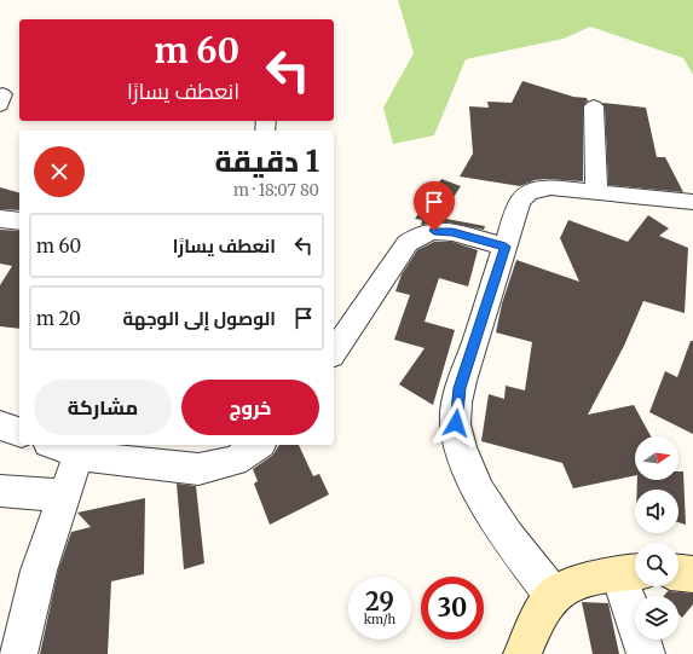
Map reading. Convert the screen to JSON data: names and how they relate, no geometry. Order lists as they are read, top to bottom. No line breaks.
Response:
{"north":"right","page":{"turn":["60 m","انعطف يسارًا"],"heading":["1 دقيقة","80 m · 18:07"],"list":[{"name":"انعطف يسارًا","value":"60 m"},{"name":"الوصول إلى الوجهة","value":"20 m"}],"buttons":["خروج","مشاركة"],"speed":"29 km/h","limit":"30"}}
